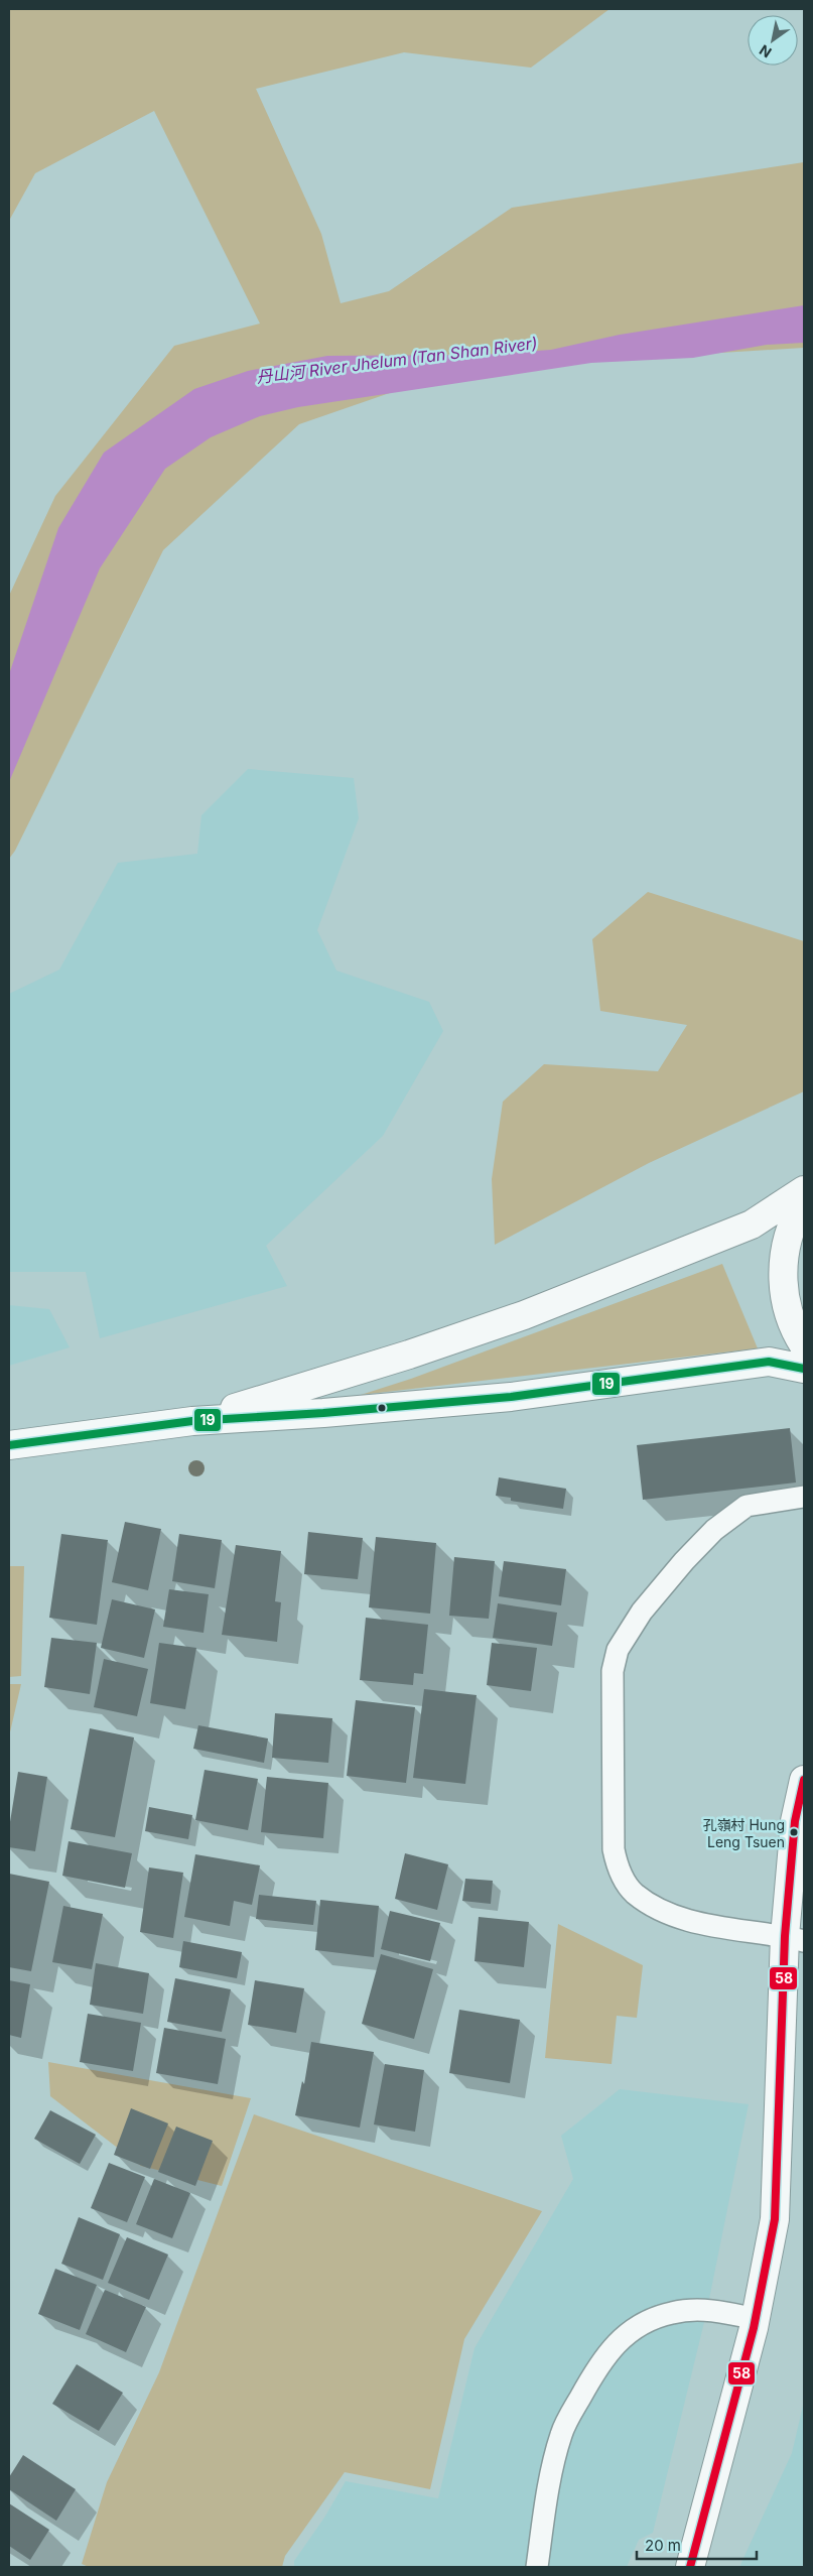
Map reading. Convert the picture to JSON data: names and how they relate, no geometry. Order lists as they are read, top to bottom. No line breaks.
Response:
{"water":["丹山河 River Jhelum (Tan Shan River)"],"places":["孔嶺村 Hung Leng Tsuen"],"lines":["transit line 19","transit line 58"],"scale_bar":"20 m","north":"bottom left"}
